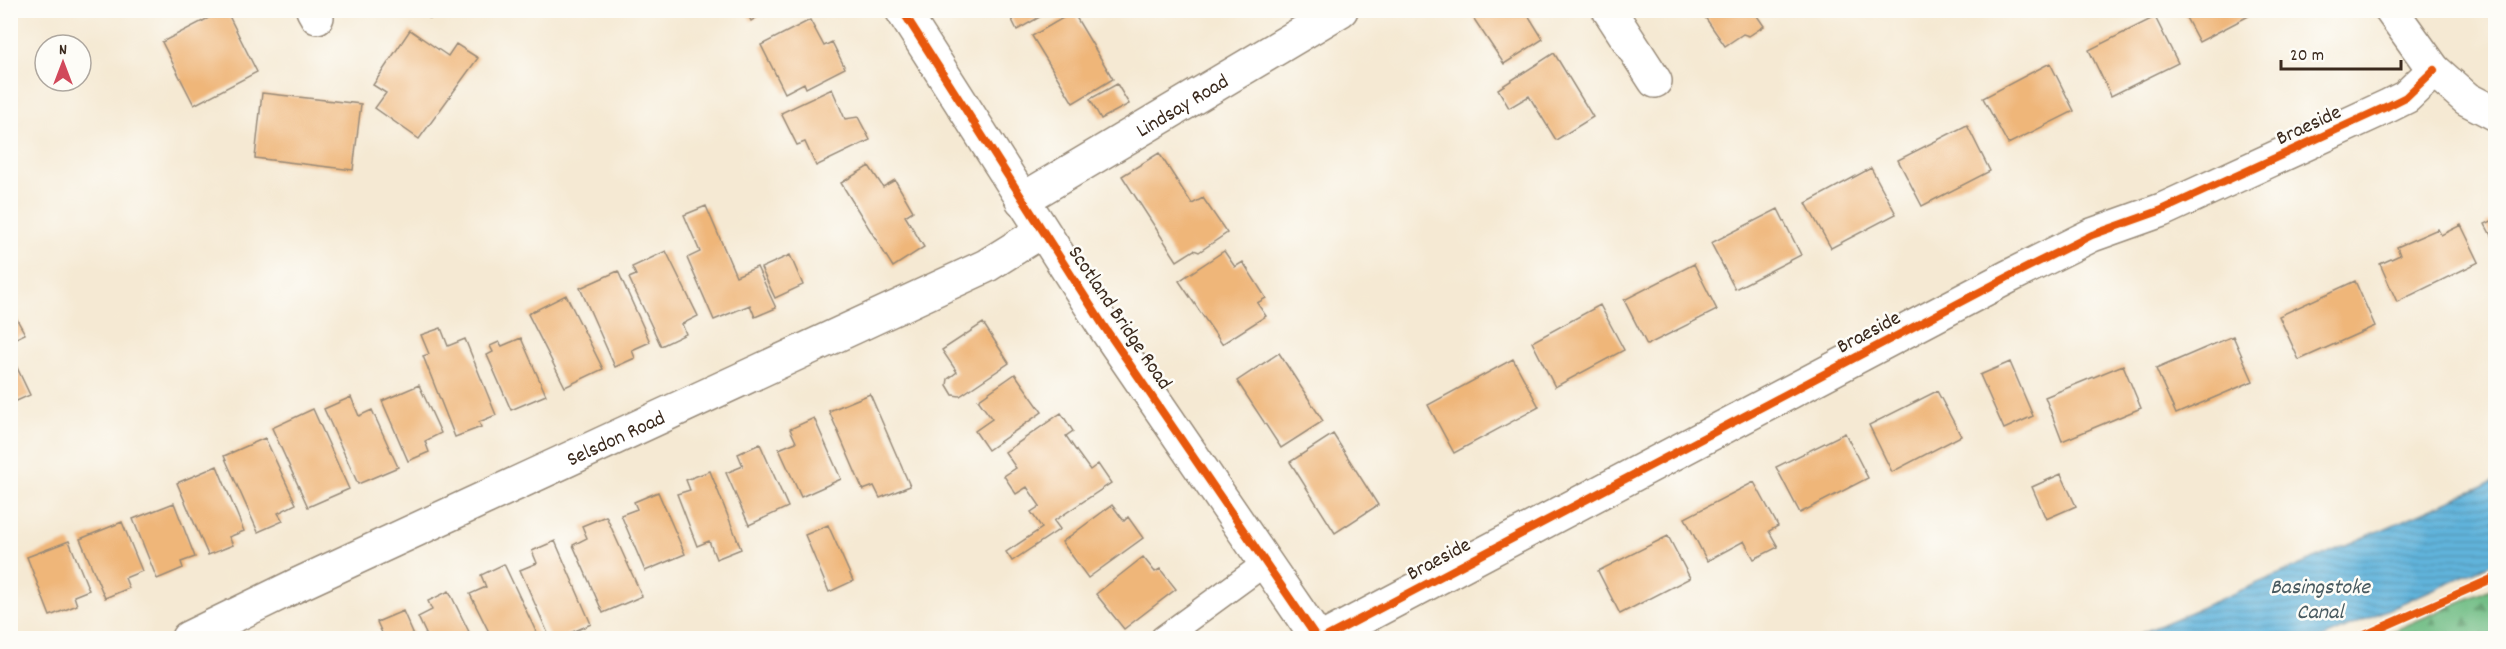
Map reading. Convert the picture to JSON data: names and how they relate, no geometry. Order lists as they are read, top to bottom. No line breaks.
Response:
{"streets":{"street":["Lindsay Road","Braeside","Scotland Bridge Road","Selsdon Road"]},"crossings":[["Lindsay Road","Scotland Bridge Road"],["Scotland Bridge Road","Selsdon Road"]],"water":["Basingstoke Canal"],"scale_bar":"20 m","north":"top"}
